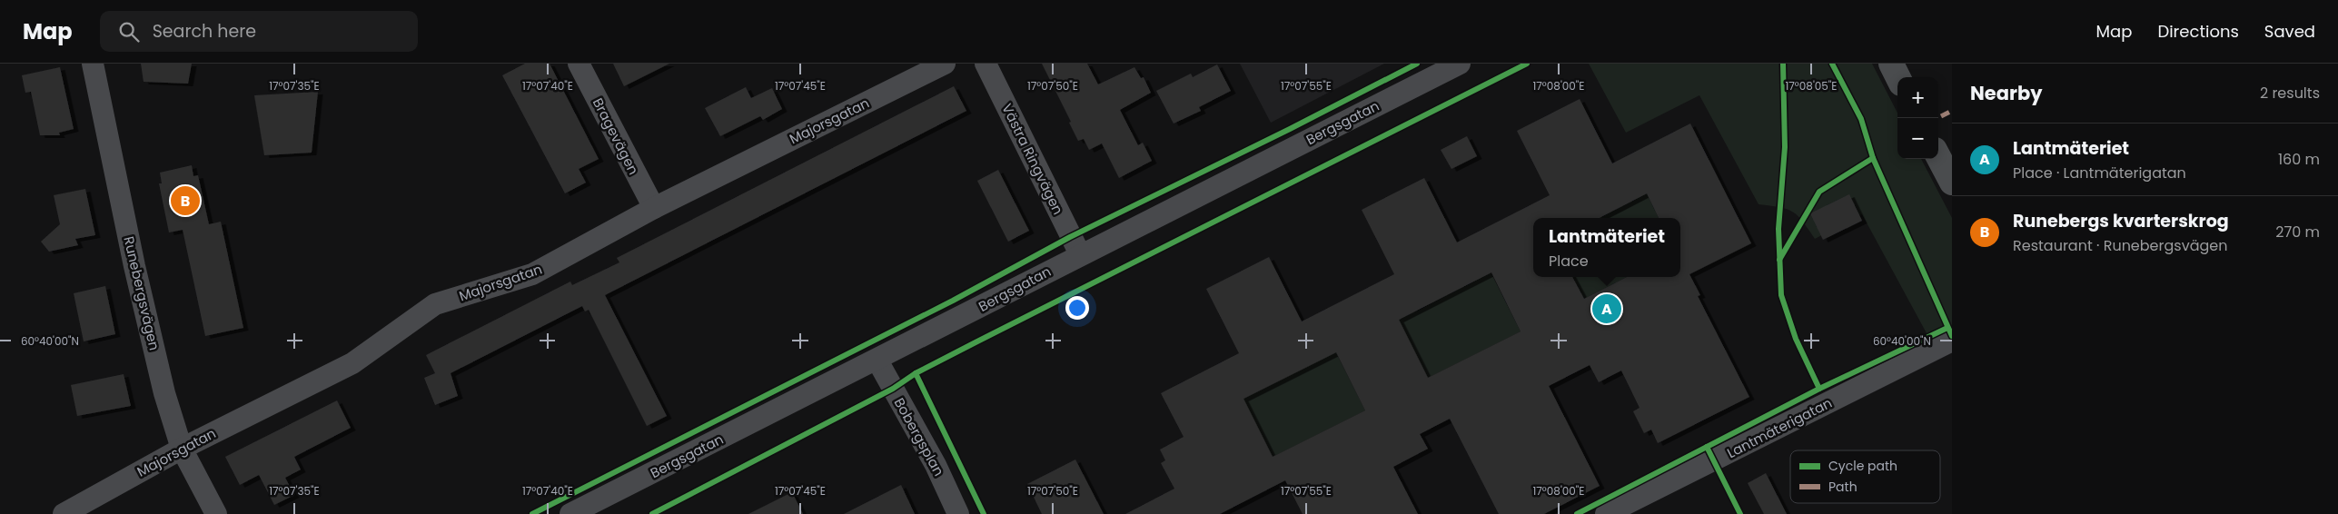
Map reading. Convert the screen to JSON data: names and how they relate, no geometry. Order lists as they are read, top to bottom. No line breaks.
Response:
{"streets":{"street":["Majorsgatan","Bergsgatan","Bragevägen","Västra Ringvägen","Runebergsvägen","Lantmäterigatan","Bobergsplan"]},"crossings":[["Majorsgatan","Bragevägen"],["Majorsgatan","Runebergsvägen"],["Bergsgatan","Västra Ringvägen"],["Bergsgatan","Bobergsplan"]],"legend":["Cycle path","Path"],"page":{"header":"Map","search":"Search here","nav":["Map","Directions","Saved"],"heading":["Nearby","2 results"],"map_buttons":["+","−"],"list":[{"mark":"A","name":"Lantmäteriet","note":"Place · Lantmäterigatan","value":"160 m"},{"mark":"B","name":"Runebergs kvarterskrog","note":"Restaurant · Runebergsvägen","value":"270 m"}],"pins":["B","A"],"popup":["Lantmäteriet","Place"]},"coordinates":["17°07'35\"E","17°07'40\"E","17°07'45\"E","17°07'50\"E","17°07'55\"E","17°08'00\"E","17°08'05\"E","60°40'00\"N"]}
